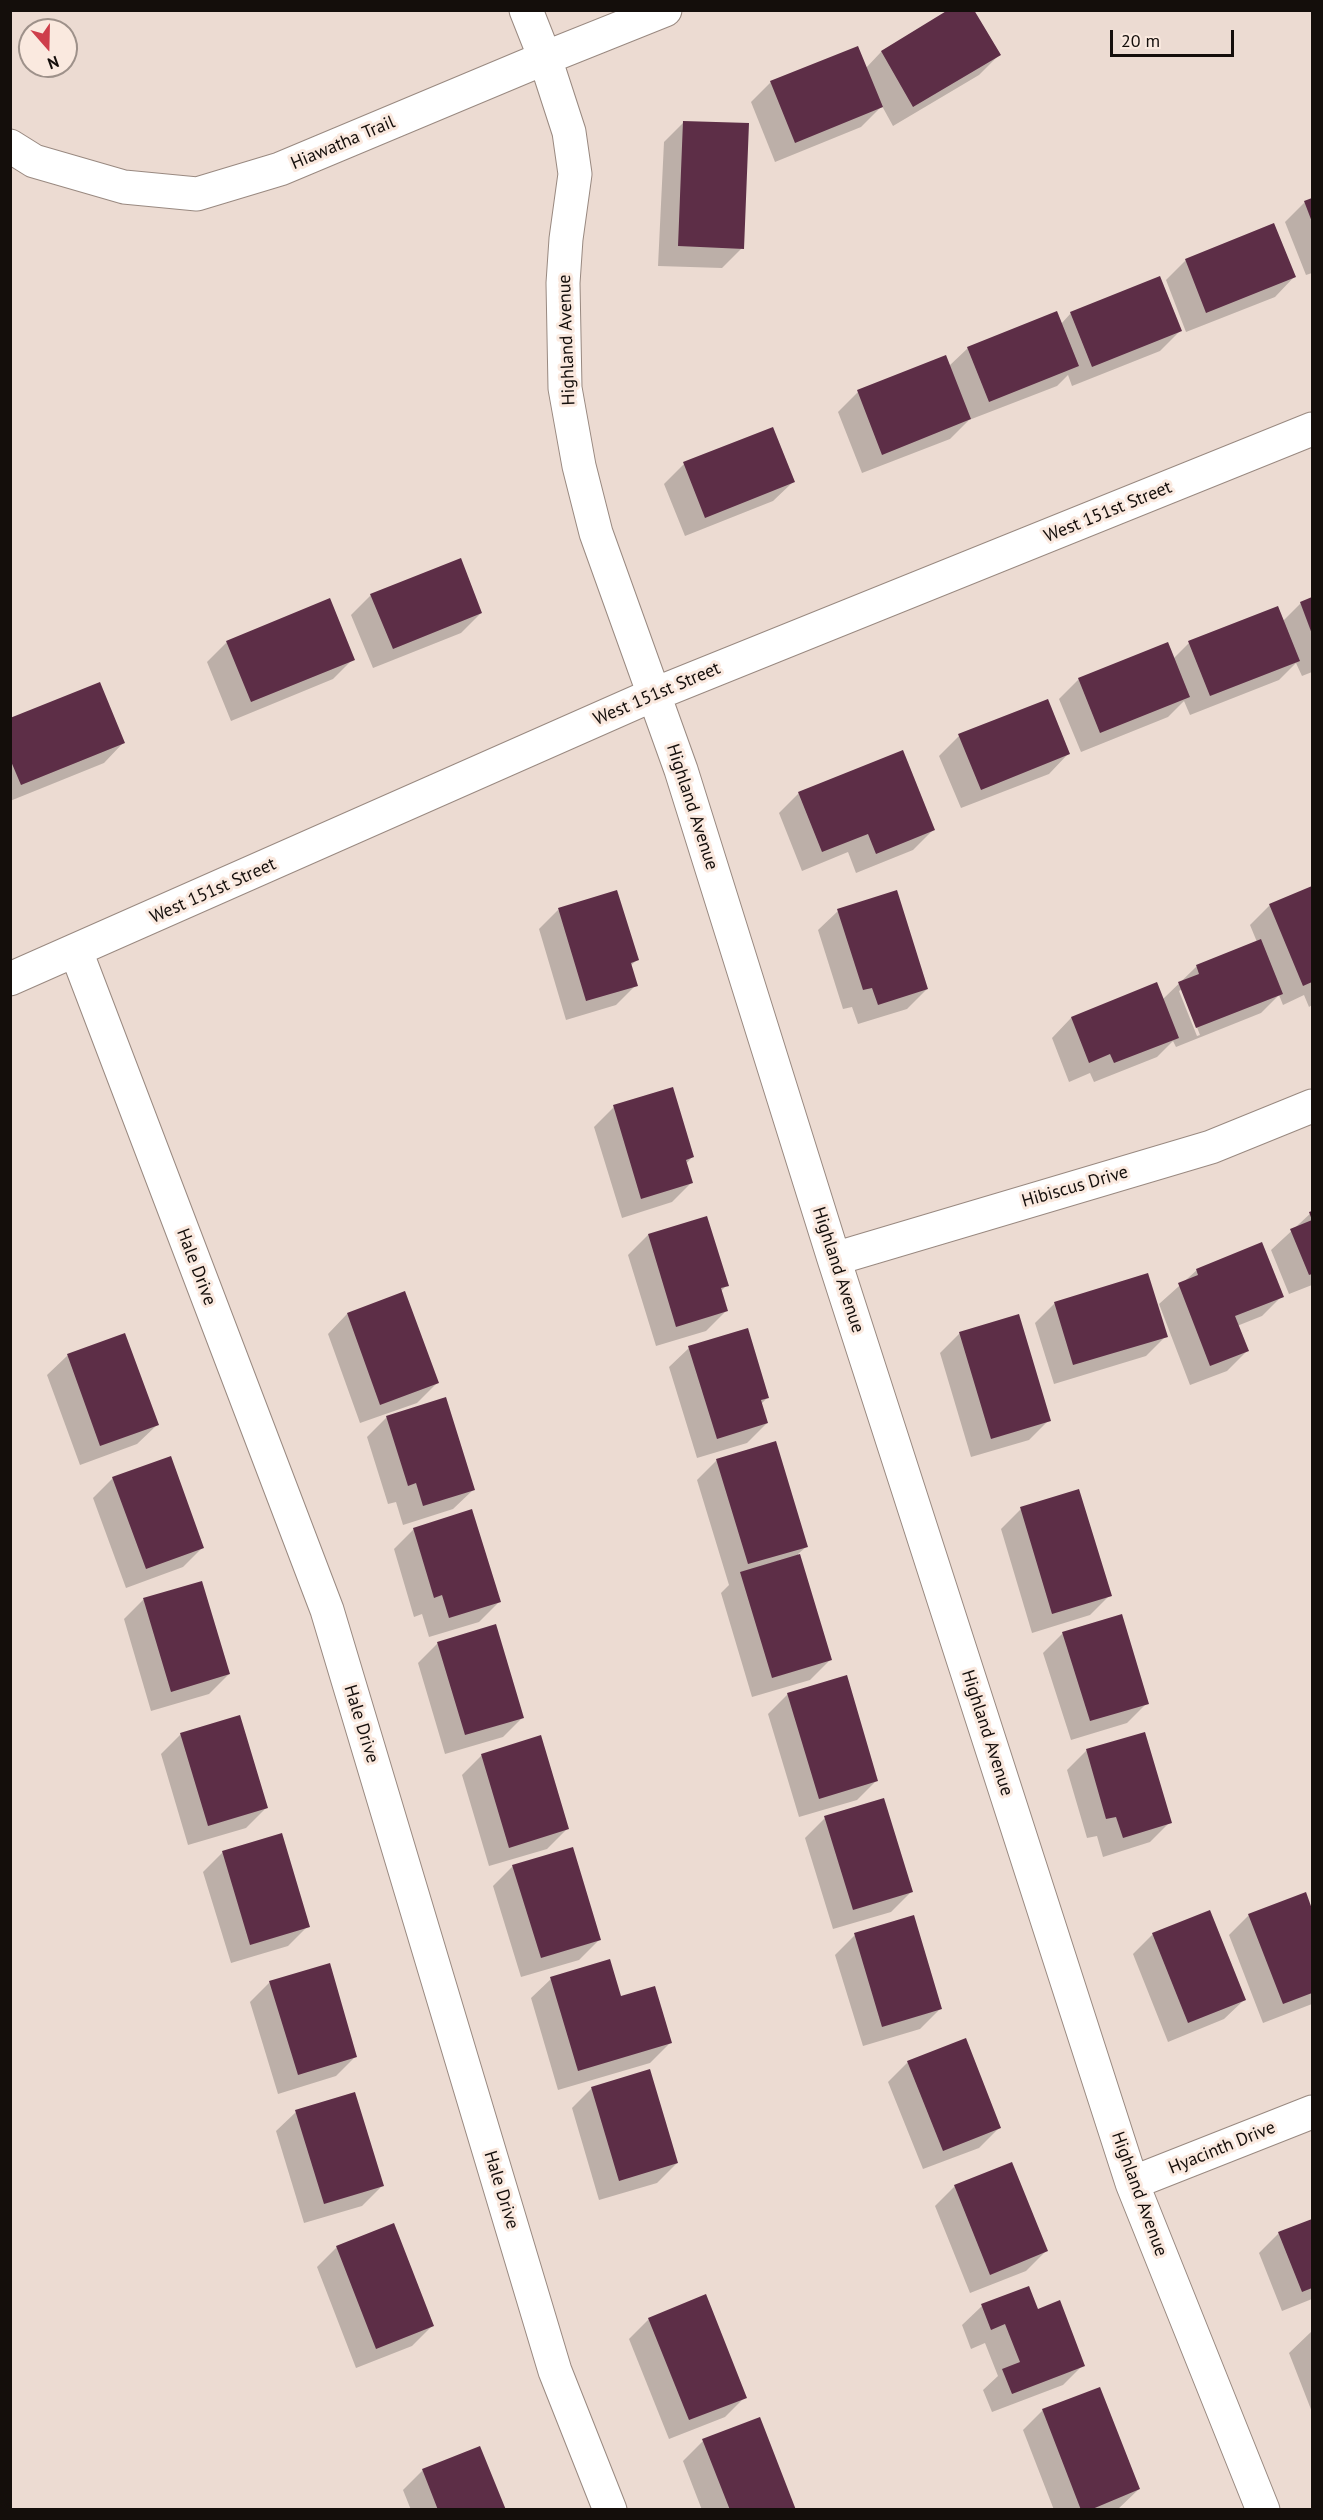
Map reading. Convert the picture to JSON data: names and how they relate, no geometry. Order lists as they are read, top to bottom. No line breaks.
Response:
{"streets":{"street":["Hiawatha Trail","Highland Avenue","West 151st Street","Hibiscus Drive","Hale Drive","Hyacinth Drive"]},"crossings":[["Hiawatha Trail","Highland Avenue"],["Highland Avenue","West 151st Street"],["Highland Avenue","Hibiscus Drive"],["Highland Avenue","Hyacinth Drive"],["West 151st Street","Hale Drive"]],"scale_bar":"20 m","north":"bottom"}
